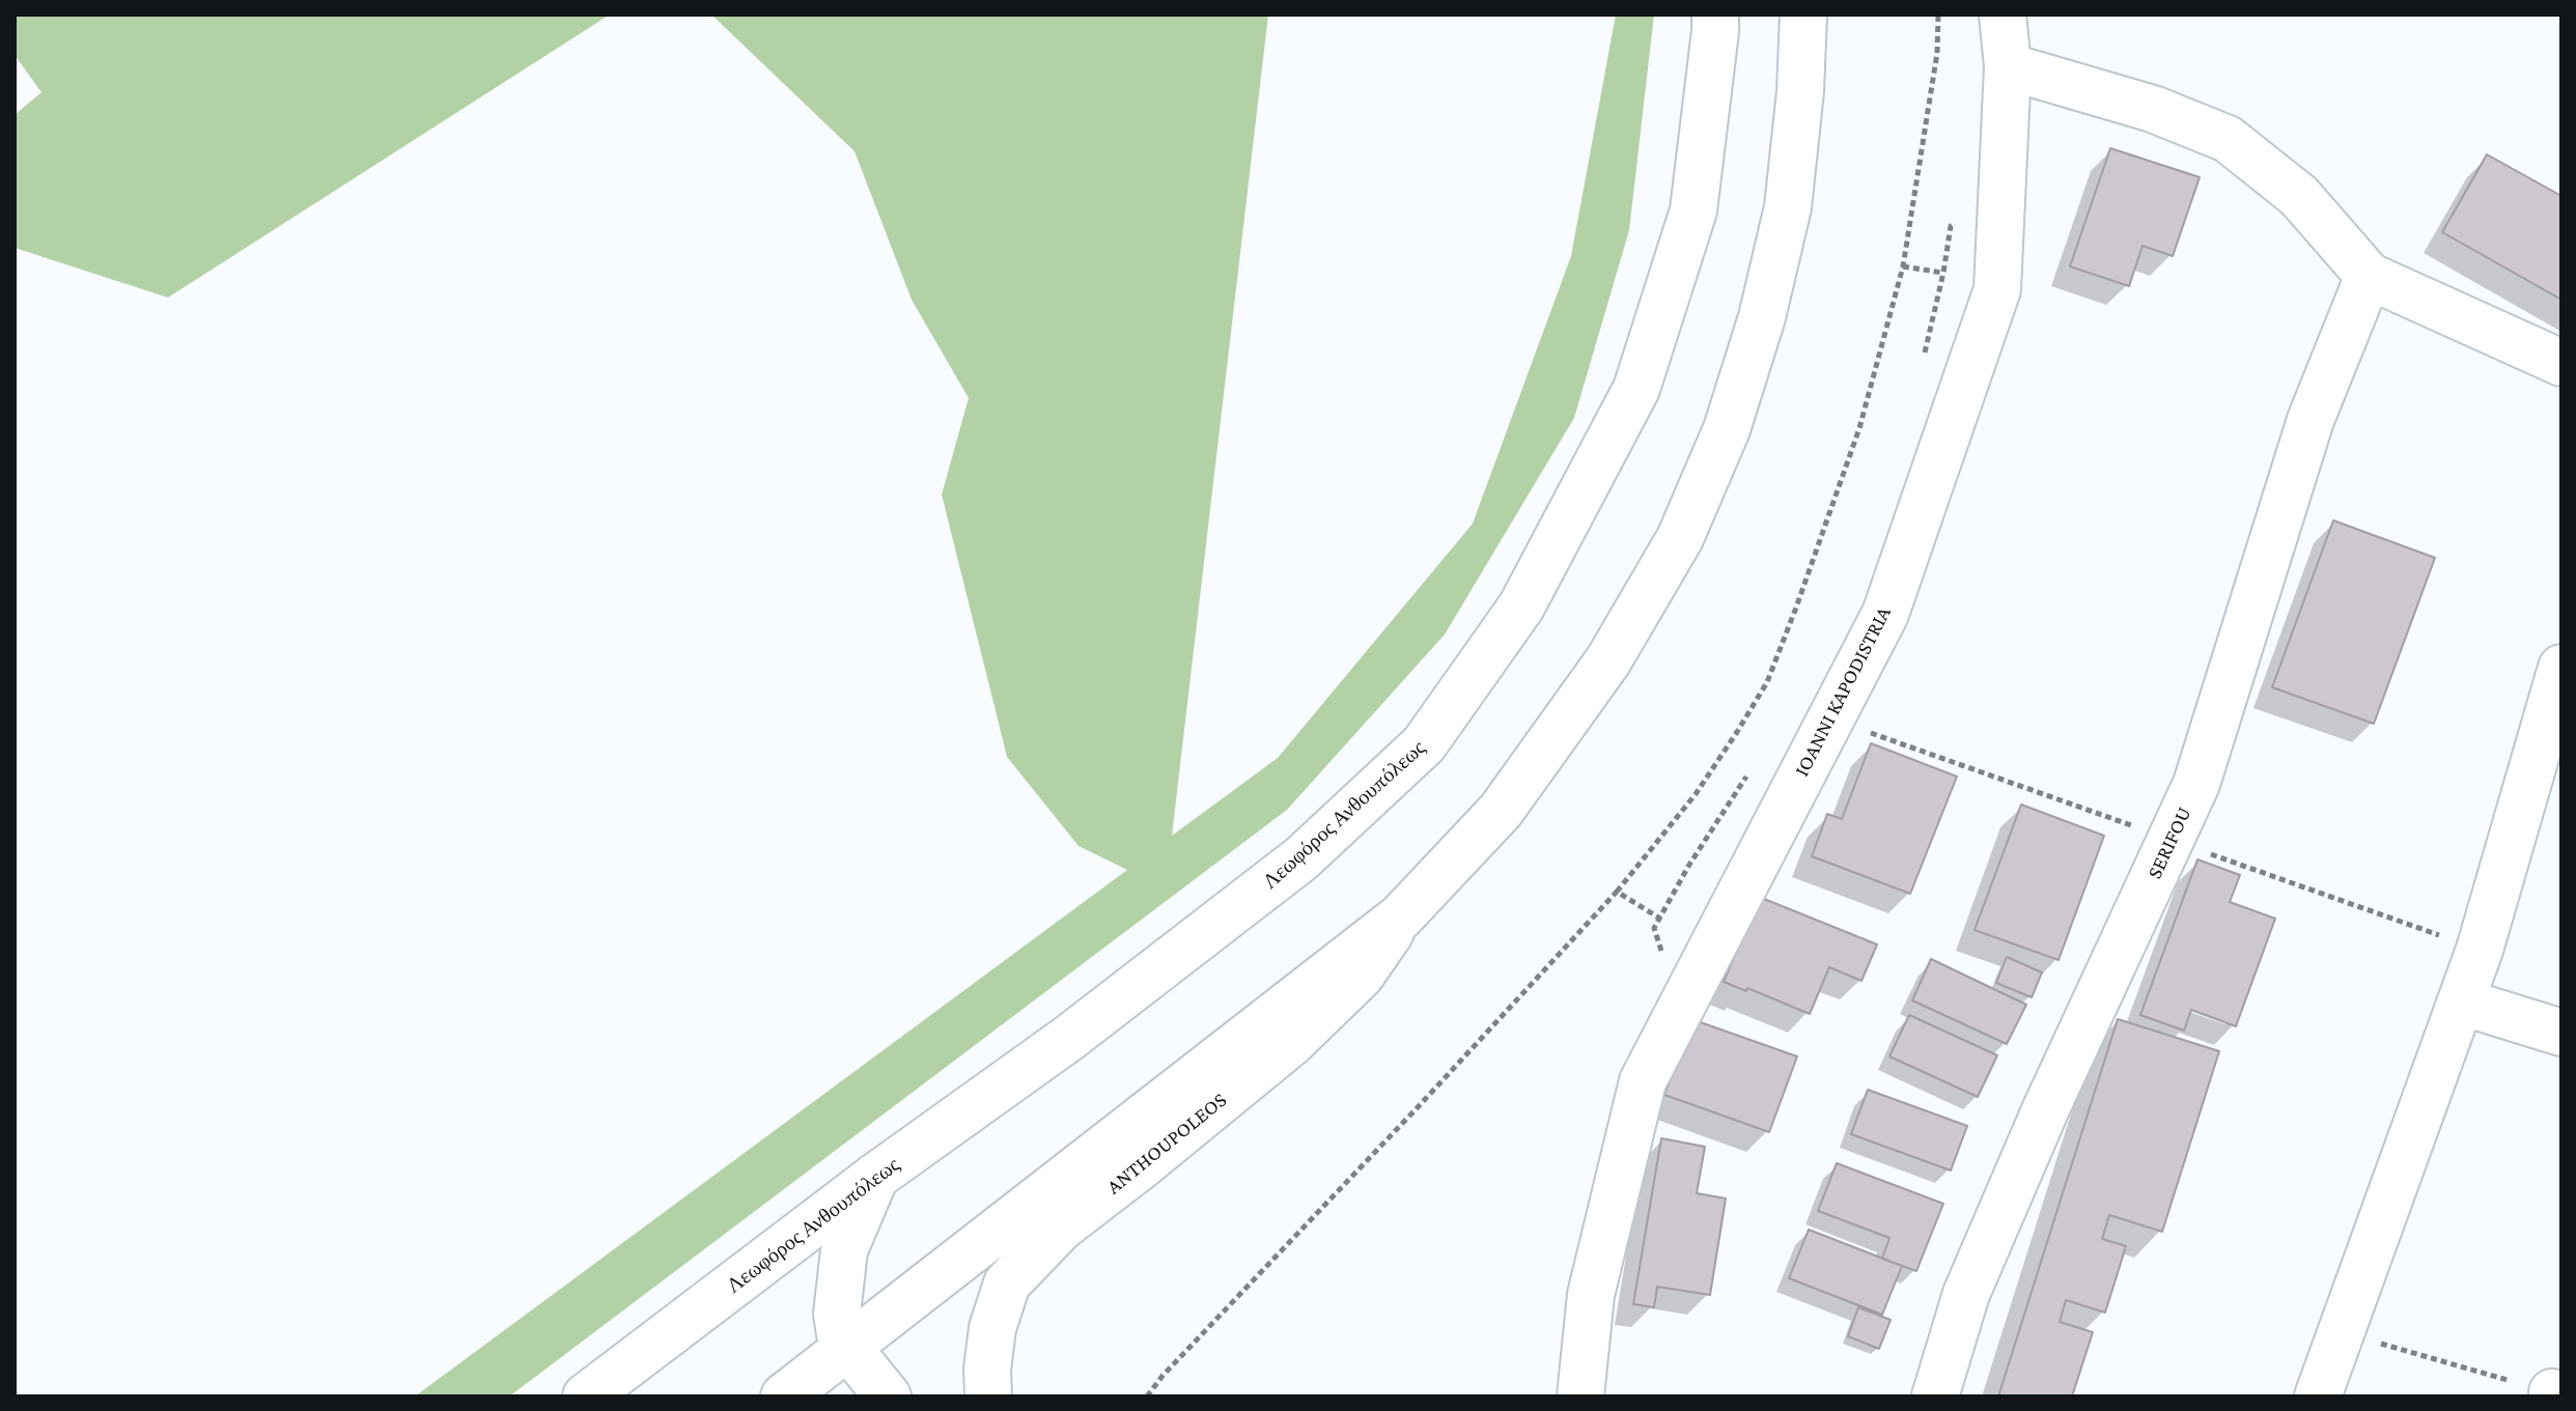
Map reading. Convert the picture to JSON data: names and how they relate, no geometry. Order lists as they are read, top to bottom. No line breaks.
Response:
{"streets":{"street":["IOANNI KAPODISTRIA","Λεωφόρος Ανθουπόλεως","SERIFOU","ANTHOUPOLEOS"]}}
